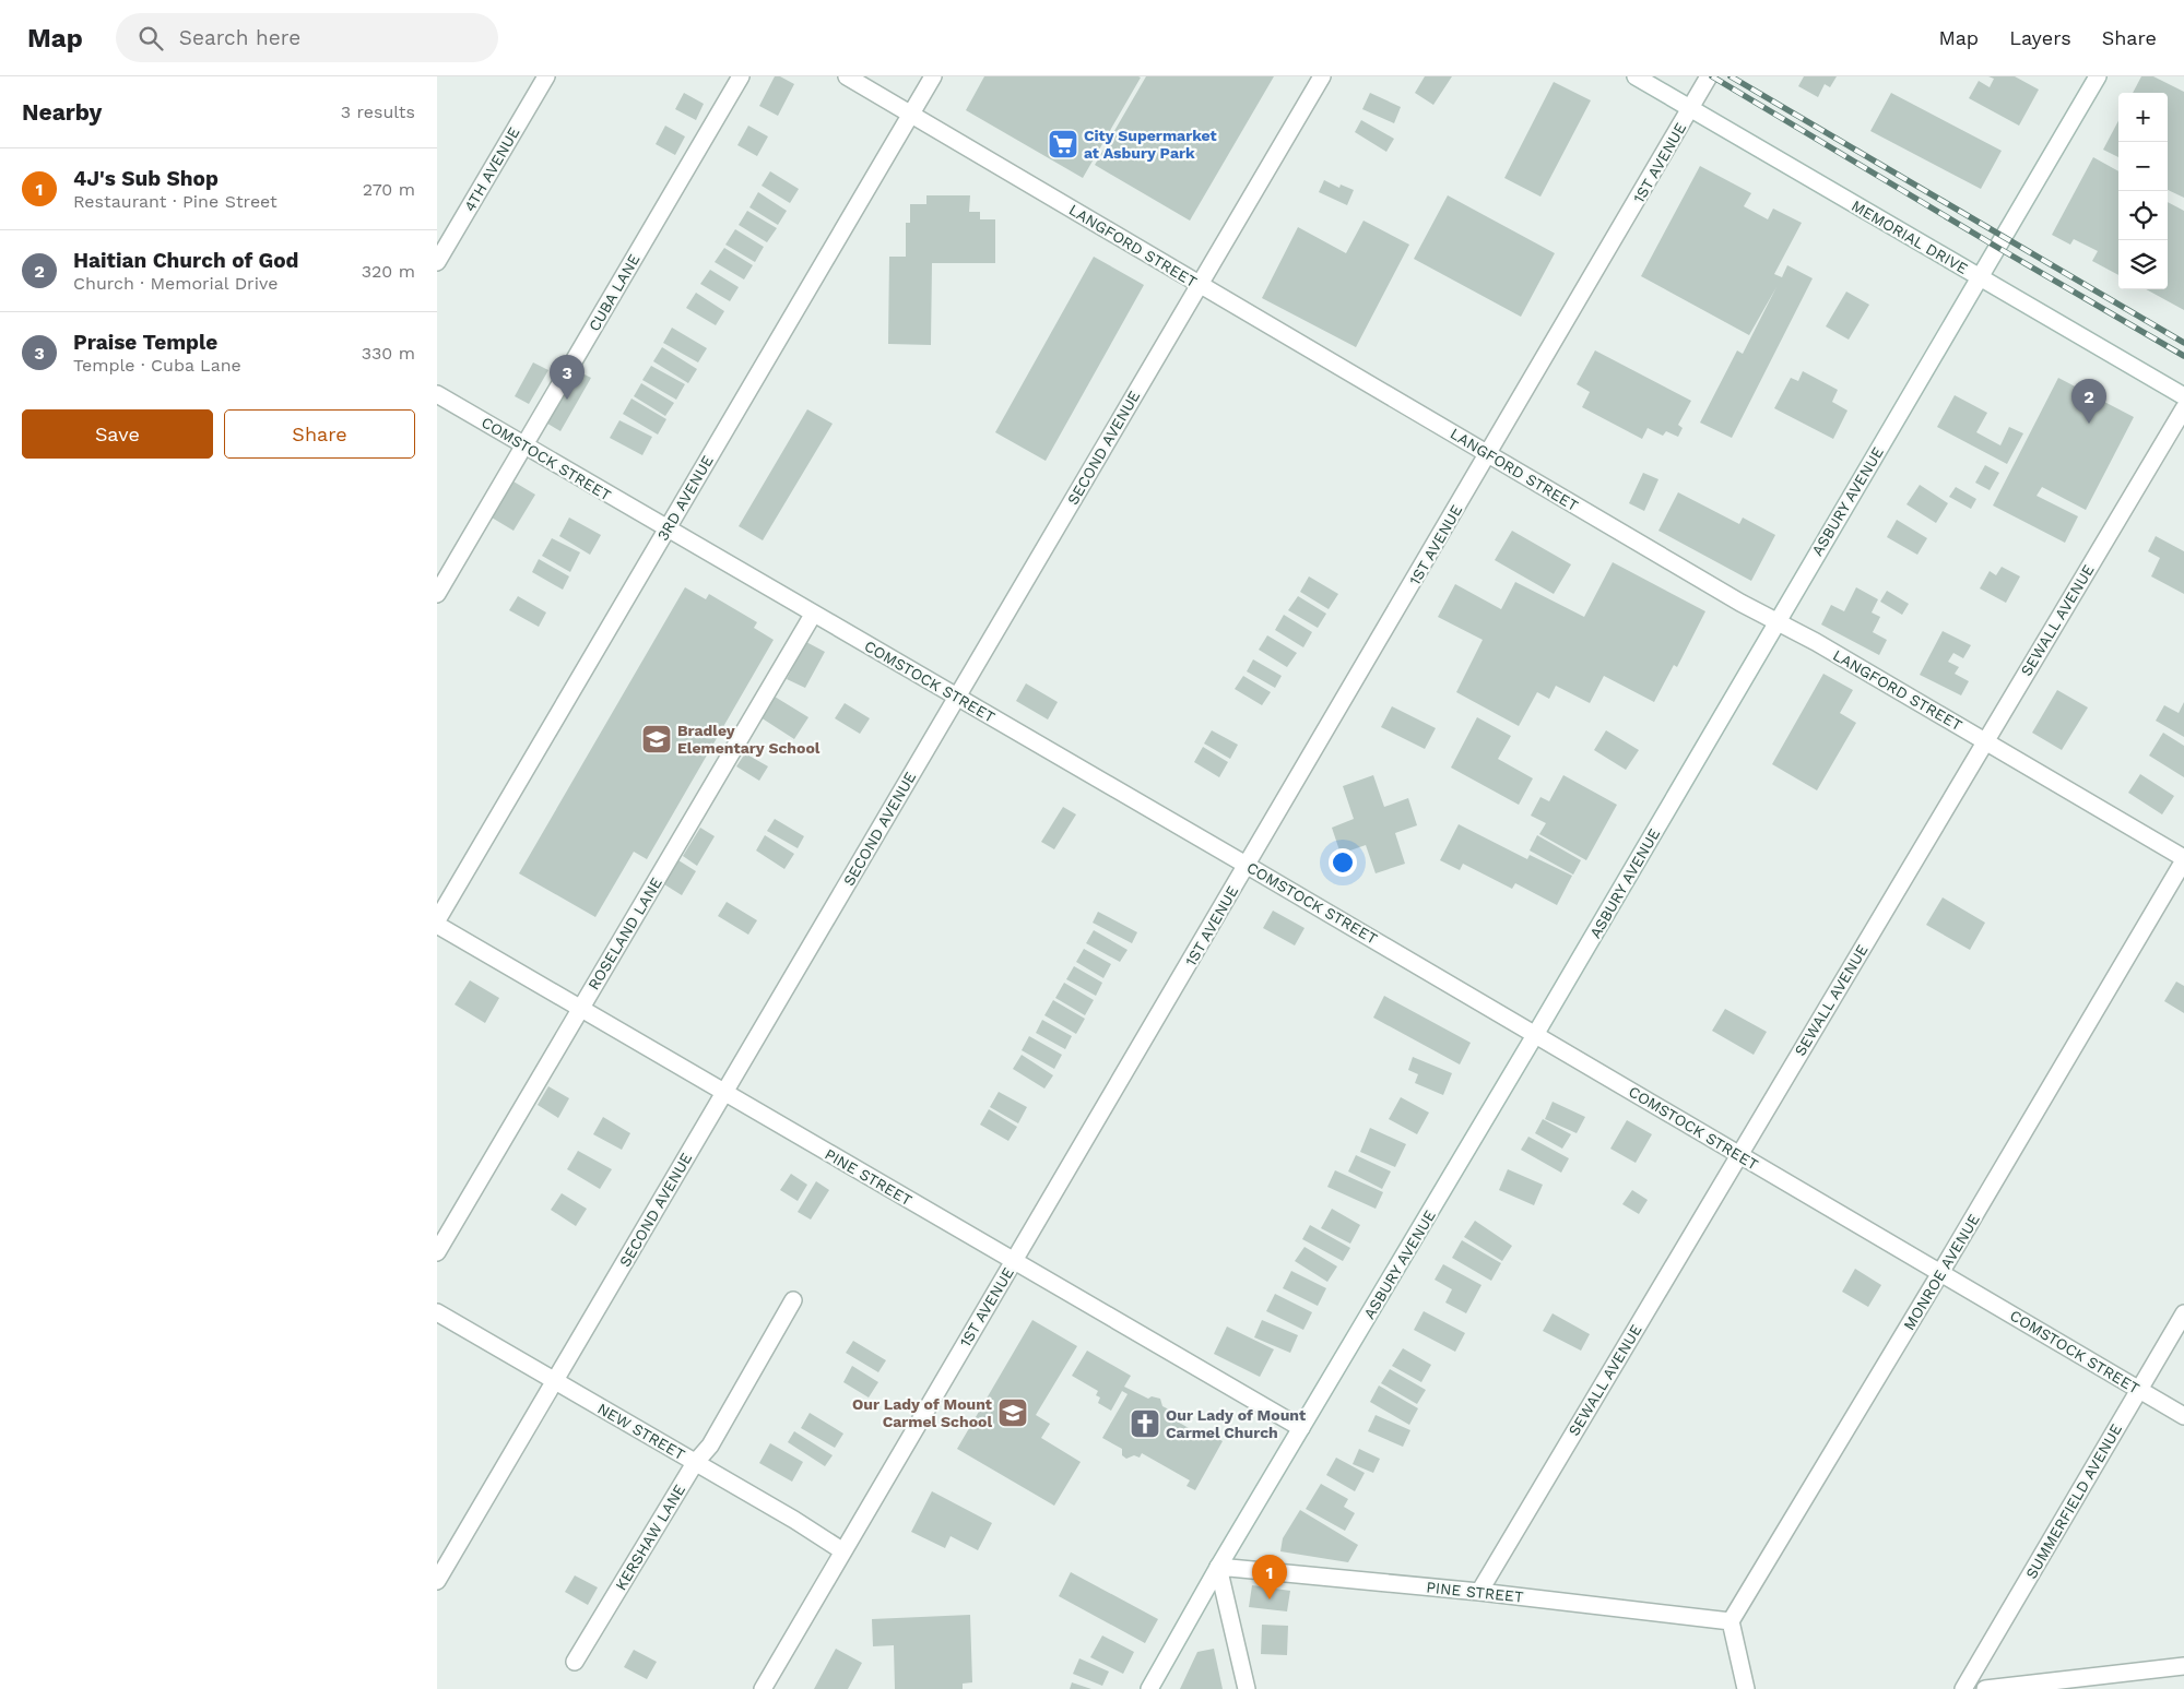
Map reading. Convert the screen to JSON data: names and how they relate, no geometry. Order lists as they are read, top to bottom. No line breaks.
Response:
{"streets":{"street":["1ST AVENUE","4TH AVENUE","MEMORIAL DRIVE","LANGFORD STREET","CUBA LANE","SECOND AVENUE","COMSTOCK STREET","3RD AVENUE","ASBURY AVENUE","SEWALL AVENUE","ROSELAND LANE","PINE STREET","MONROE AVENUE","NEW STREET","SUMMERFIELD AVENUE","KERSHAW LANE"]},"crossings":[["1ST AVENUE","MEMORIAL DRIVE"],["1ST AVENUE","LANGFORD STREET"],["1ST AVENUE","COMSTOCK STREET"],["1ST AVENUE","PINE STREET"],["1ST AVENUE","NEW STREET"],["MEMORIAL DRIVE","ASBURY AVENUE"],["LANGFORD STREET","SECOND AVENUE"],["LANGFORD STREET","3RD AVENUE"],["LANGFORD STREET","ASBURY AVENUE"],["LANGFORD STREET","SEWALL AVENUE"],["LANGFORD STREET","MONROE AVENUE"],["CUBA LANE","COMSTOCK STREET"],["SECOND AVENUE","COMSTOCK STREET"],["SECOND AVENUE","PINE STREET"],["SECOND AVENUE","NEW STREET"],["COMSTOCK STREET","3RD AVENUE"],["COMSTOCK STREET","ASBURY AVENUE"],["COMSTOCK STREET","SEWALL AVENUE"],["COMSTOCK STREET","ROSELAND LANE"],["COMSTOCK STREET","MONROE AVENUE"],["COMSTOCK STREET","SUMMERFIELD AVENUE"],["ASBURY AVENUE","PINE STREET"],["SEWALL AVENUE","PINE STREET"],["ROSELAND LANE","PINE STREET"],["PINE STREET","MONROE AVENUE"],["NEW STREET","KERSHAW LANE"]],"places":{"supermarket":["City Supermarket at Asbury Park"],"school or university":["Bradley Elementary School","Our Lady of Mount Carmel School"],"church":["Our Lady of Mount Carmel Church"]},"page":{"header":"Map","search":"Search here","nav":["Map","Layers","Share"],"heading":["Nearby","3 results"],"map_buttons":["+","−"],"list":[{"mark":"1","name":"4J's Sub Shop","note":"Restaurant · Pine Street","value":"270 m"},{"mark":"2","name":"Haitian Church of God","note":"Church · Memorial Drive","value":"320 m"},{"mark":"3","name":"Praise Temple","note":"Temple · Cuba Lane","value":"330 m"}],"pins":["3","2","1"],"buttons":["Save","Share"]}}
